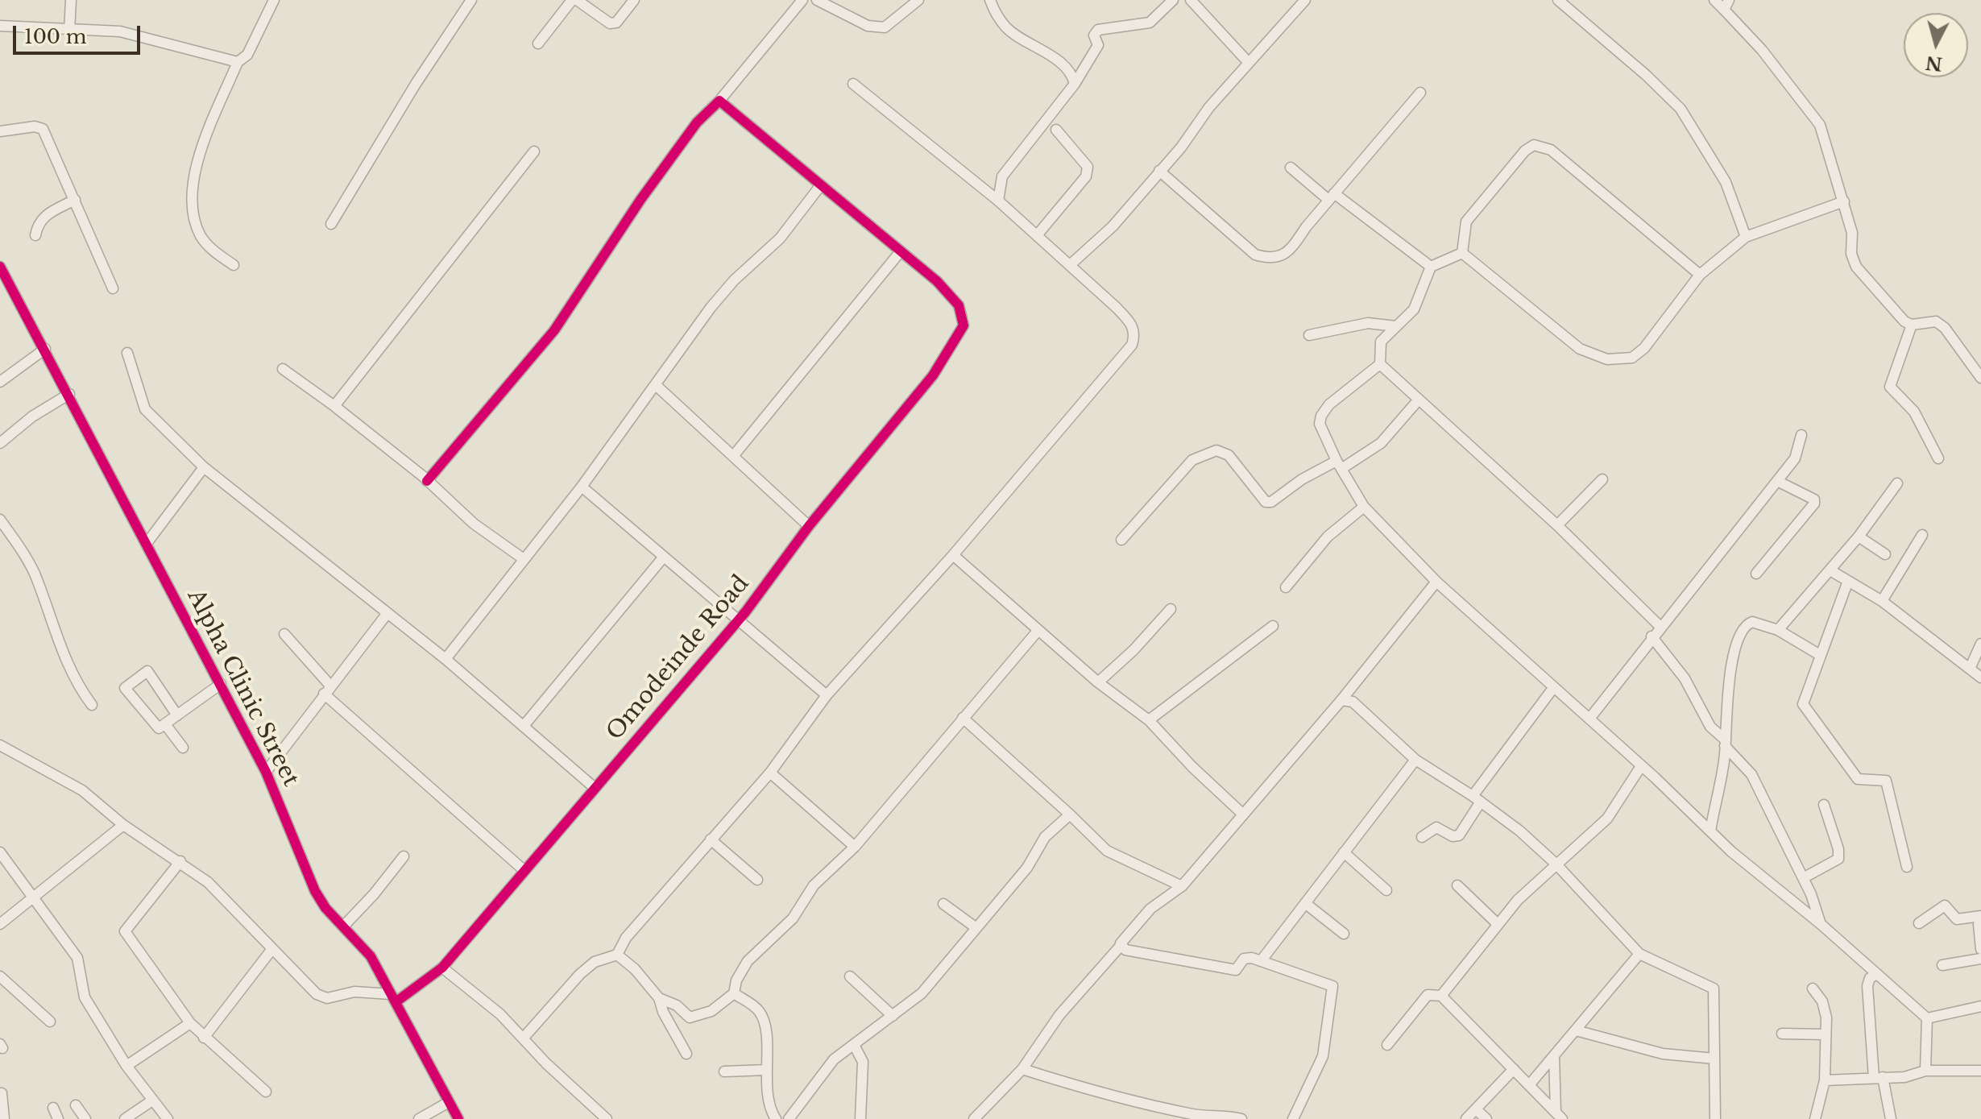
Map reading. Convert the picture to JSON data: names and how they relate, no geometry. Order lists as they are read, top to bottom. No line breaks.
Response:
{"streets":{"street":["Omodeinde Road","Alpha Clinic Street"]},"crossings":[["Omodeinde Road","Alpha Clinic Street"]],"scale_bar":"100 m","north":"bottom"}
